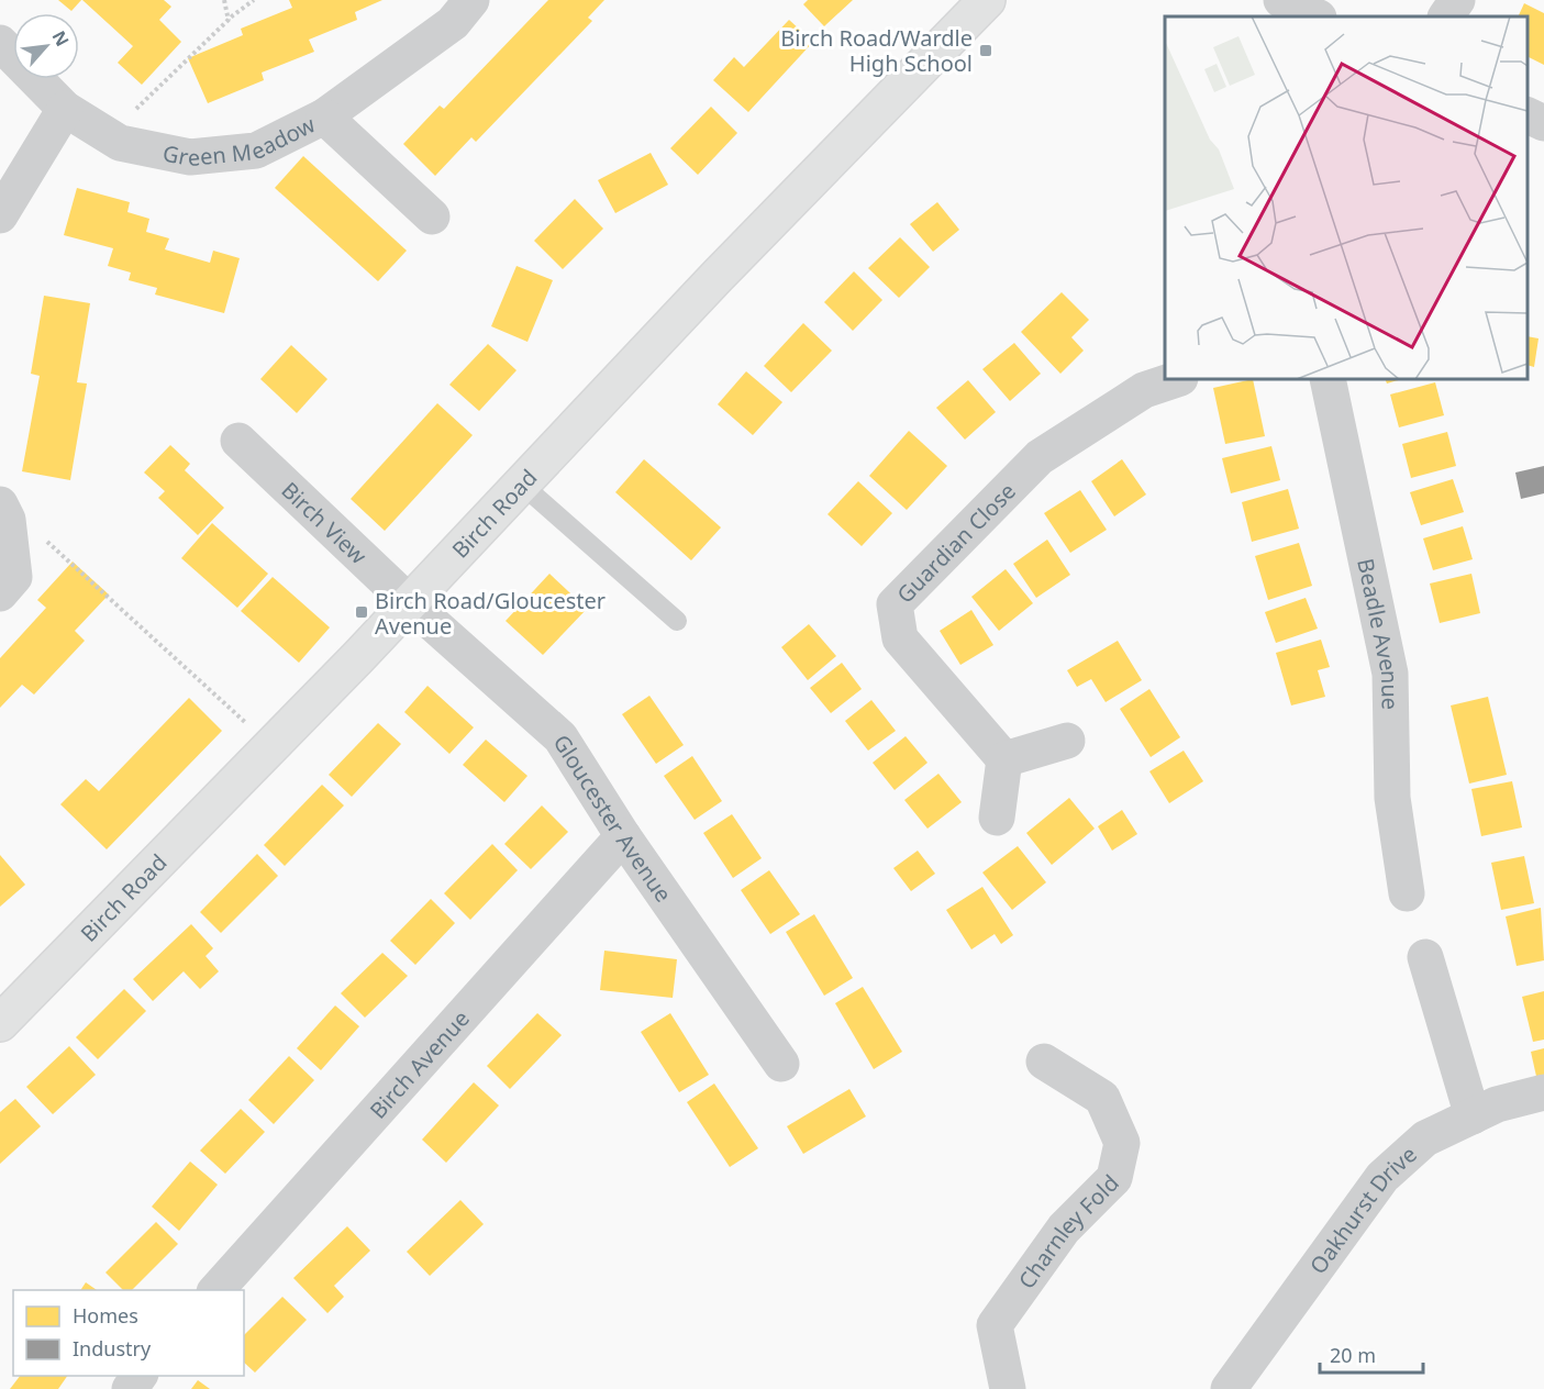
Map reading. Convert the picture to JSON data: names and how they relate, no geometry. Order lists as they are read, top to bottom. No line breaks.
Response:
{"streets":{"street":["Green Meadow","Birch Road","Birch View","Guardian Close","Beadle Avenue","Gloucester Avenue","Birch Avenue","Oakhurst Drive","Charnley Fold"]},"crossings":[["Birch Road","Birch View"],["Birch Road","Gloucester Avenue"],["Birch View","Gloucester Avenue"],["Gloucester Avenue","Birch Avenue"]],"places":{"transit":["Birch Road/Wardle High School","Birch Road/Gloucester Avenue"]},"legend":["Homes","Industry"],"scale_bar":"20 m","north":"top right"}
